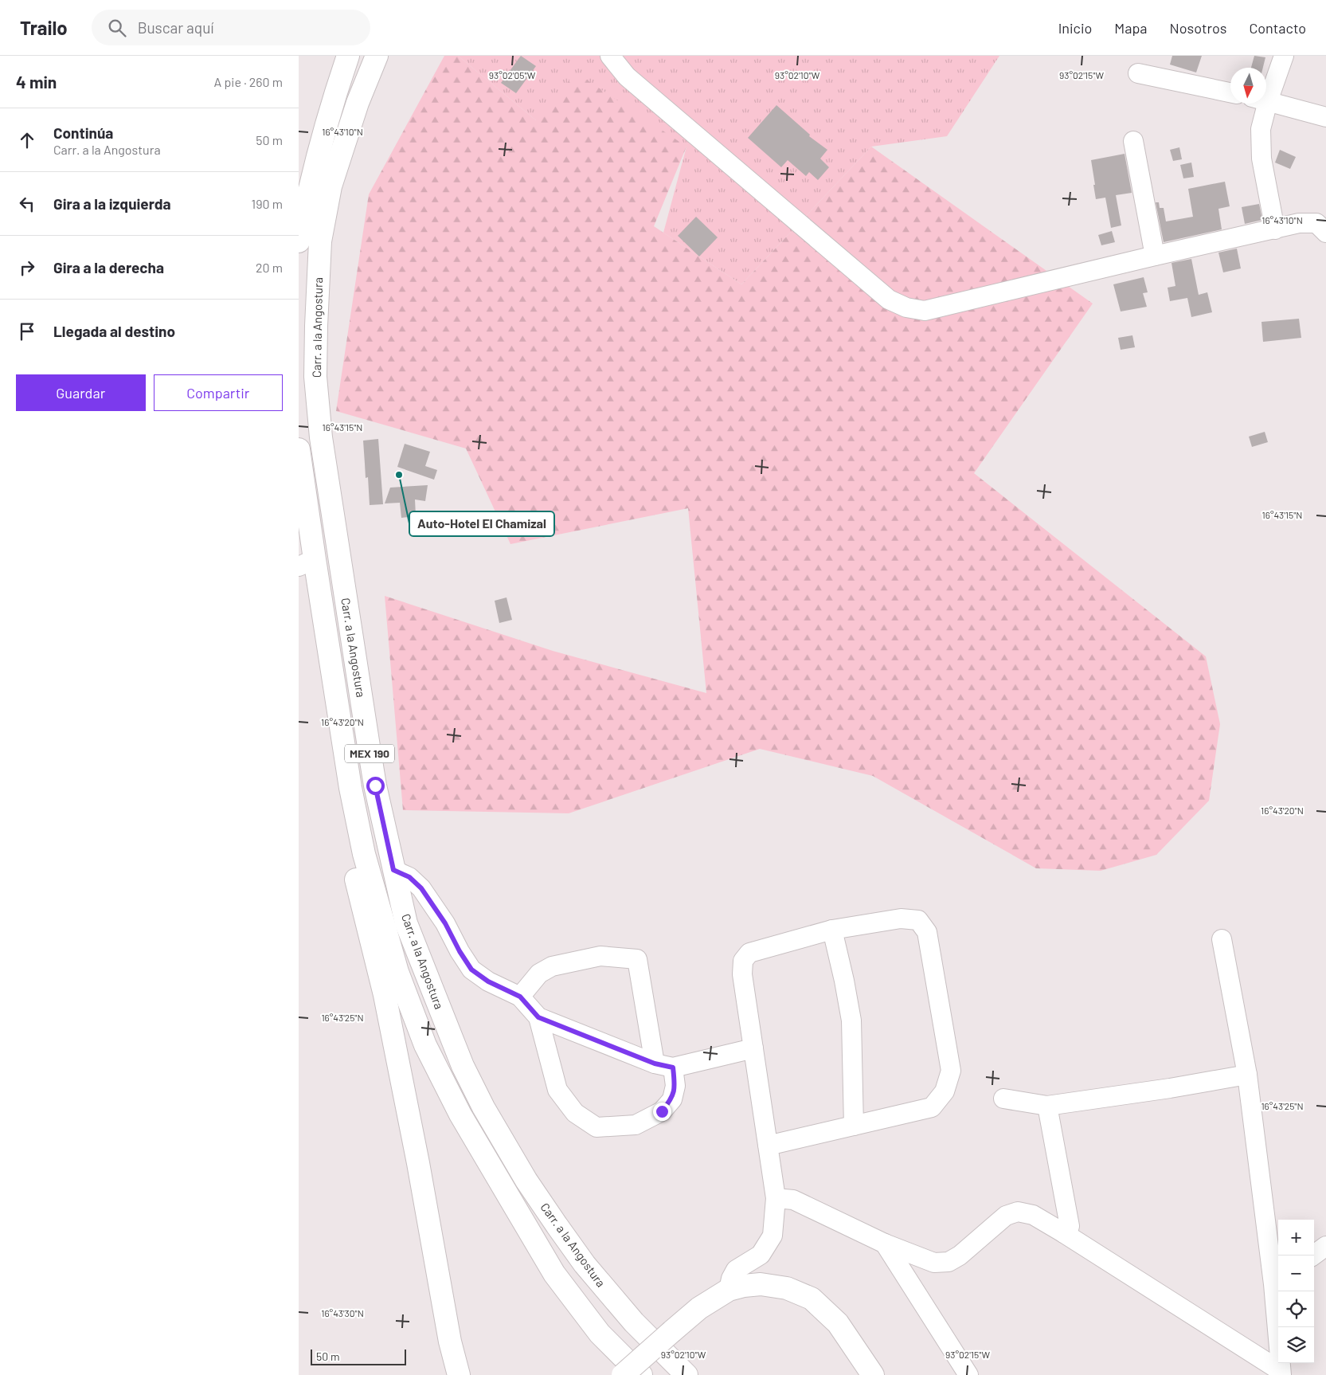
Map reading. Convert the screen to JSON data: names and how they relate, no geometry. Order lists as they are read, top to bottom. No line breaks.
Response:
{"streets":{"main road":["Carr. a la Angostura","MEX 190"]},"places":["Auto-Hotel El Chamizal"],"scale_bar":"50 m","north":"bottom","page":{"header":"Trailo","search":"Buscar aquí","nav":["Inicio","Mapa","Nosotros","Contacto"],"heading":["4 min","A pie · 260 m"],"list":[["Continúa","Carr. a la Angostura","50 m"],["Gira a la izquierda","190 m"],["Gira a la derecha","20 m"],"Llegada al destino"],"buttons":["Guardar","Compartir"],"map_buttons":["+","−"],"scale":"50 m"},"coordinates":["93°02'05\"W","93°02'10\"W","93°02'15\"W","16°43'10\"N","16°43'15\"N","16°43'20\"N","16°43'25\"N","16°43'30\"N"]}
